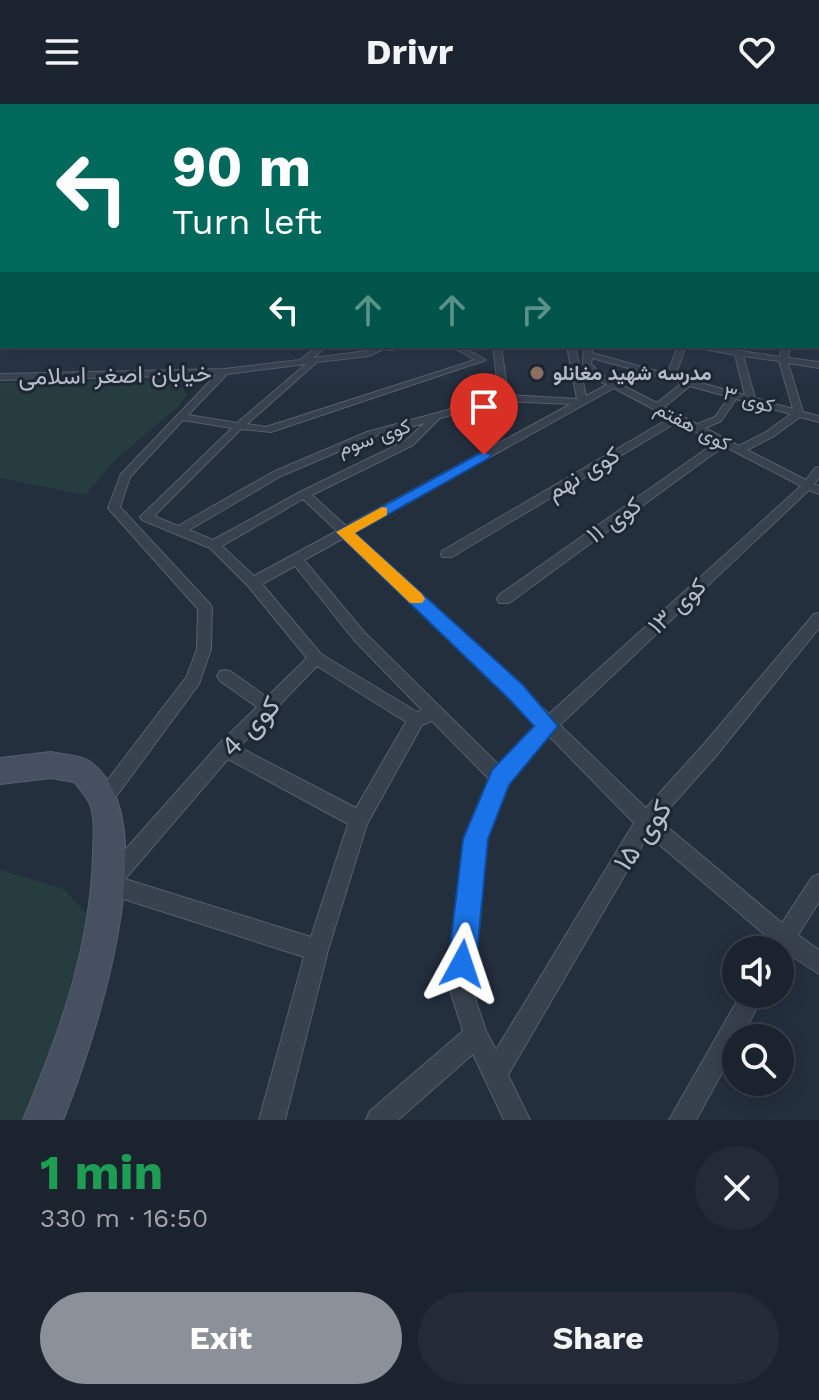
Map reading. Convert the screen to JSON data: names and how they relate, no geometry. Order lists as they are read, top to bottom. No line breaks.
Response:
{"streets":{"street":["خیابان اصغر اسلامی","کوی ۳","کوی هفتم","کوی سوم","کوی نهم","کوی ۱۱","کوی ۱۳","کوی 4","کوی ۱۵"]},"crossings":[["کوی ۳","کوی هفتم"],["کوی هفتم","کوی نهم"],["کوی هفتم","کوی ۱۱"],["کوی هفتم","کوی ۱۳"]],"places":["مدرسه شهید مغانلو"],"page":{"header":"Drivr","turn":["90 m","Turn left"],"heading":["1 min","330 m · 16:50"],"buttons":["Exit","Share"]}}
